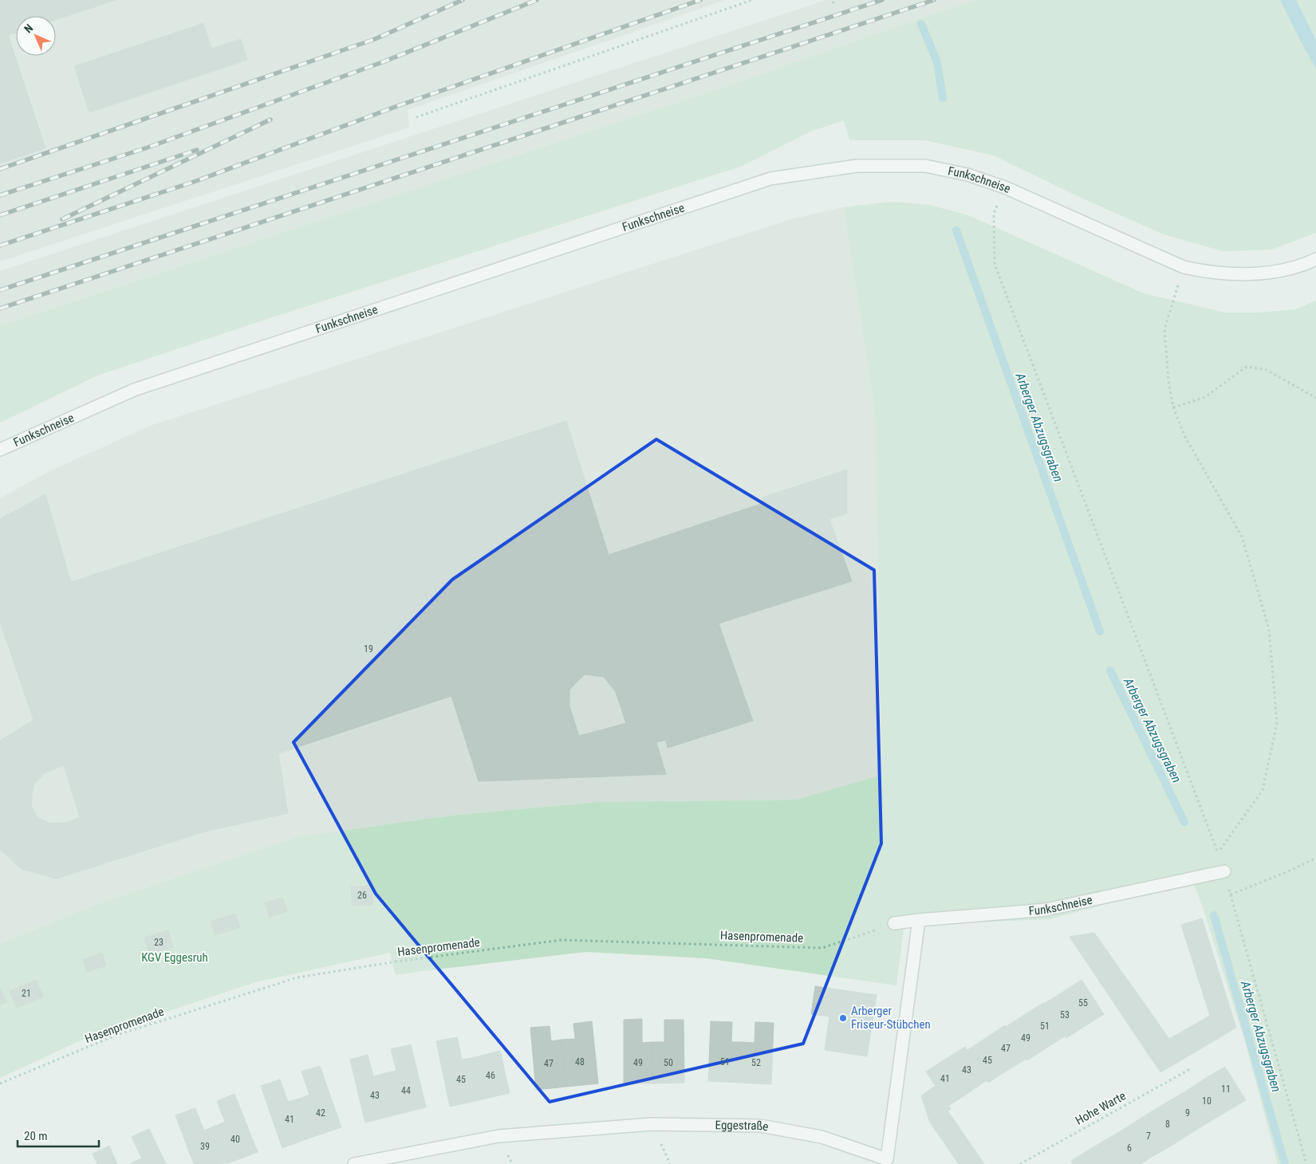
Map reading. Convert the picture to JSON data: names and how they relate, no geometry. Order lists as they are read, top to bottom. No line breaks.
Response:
{"streets":{"street":["Funkschneise","Eggestraße"],"path":["Hasenpromenade","Hohe Warte"]},"crossings":[["Funkschneise","Hasenpromenade"],["Funkschneise","Eggestraße"]],"water":["Arberger Abzugsgraben"],"parks":["KGV Eggesruh"],"places":["Arberger Friseur-Stübchen"],"house_numbers":["19","26","23","21","55","53","51","49","47","45","48","51","49","50","52","47","43","46","41","45","11","44","43","10","42","9","41","8","7","40","39","6"],"scale_bar":"20 m","north":"top left"}
